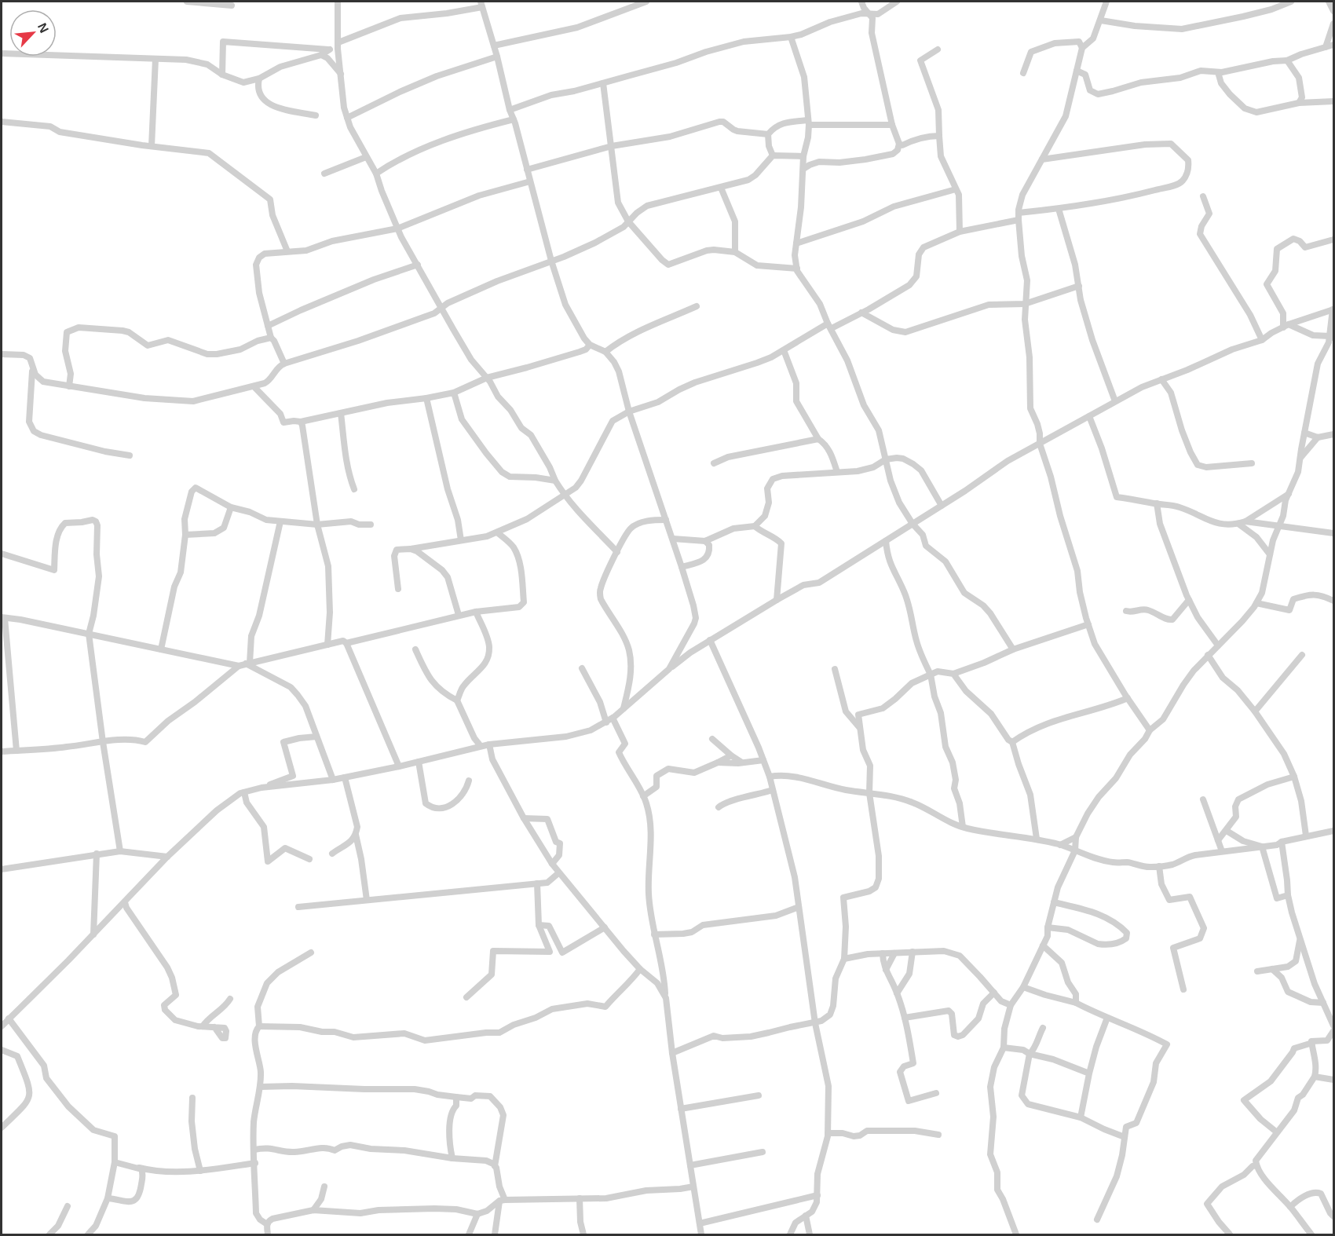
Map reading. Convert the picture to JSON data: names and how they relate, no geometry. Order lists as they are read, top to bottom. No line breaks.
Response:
{"north":"top right"}
